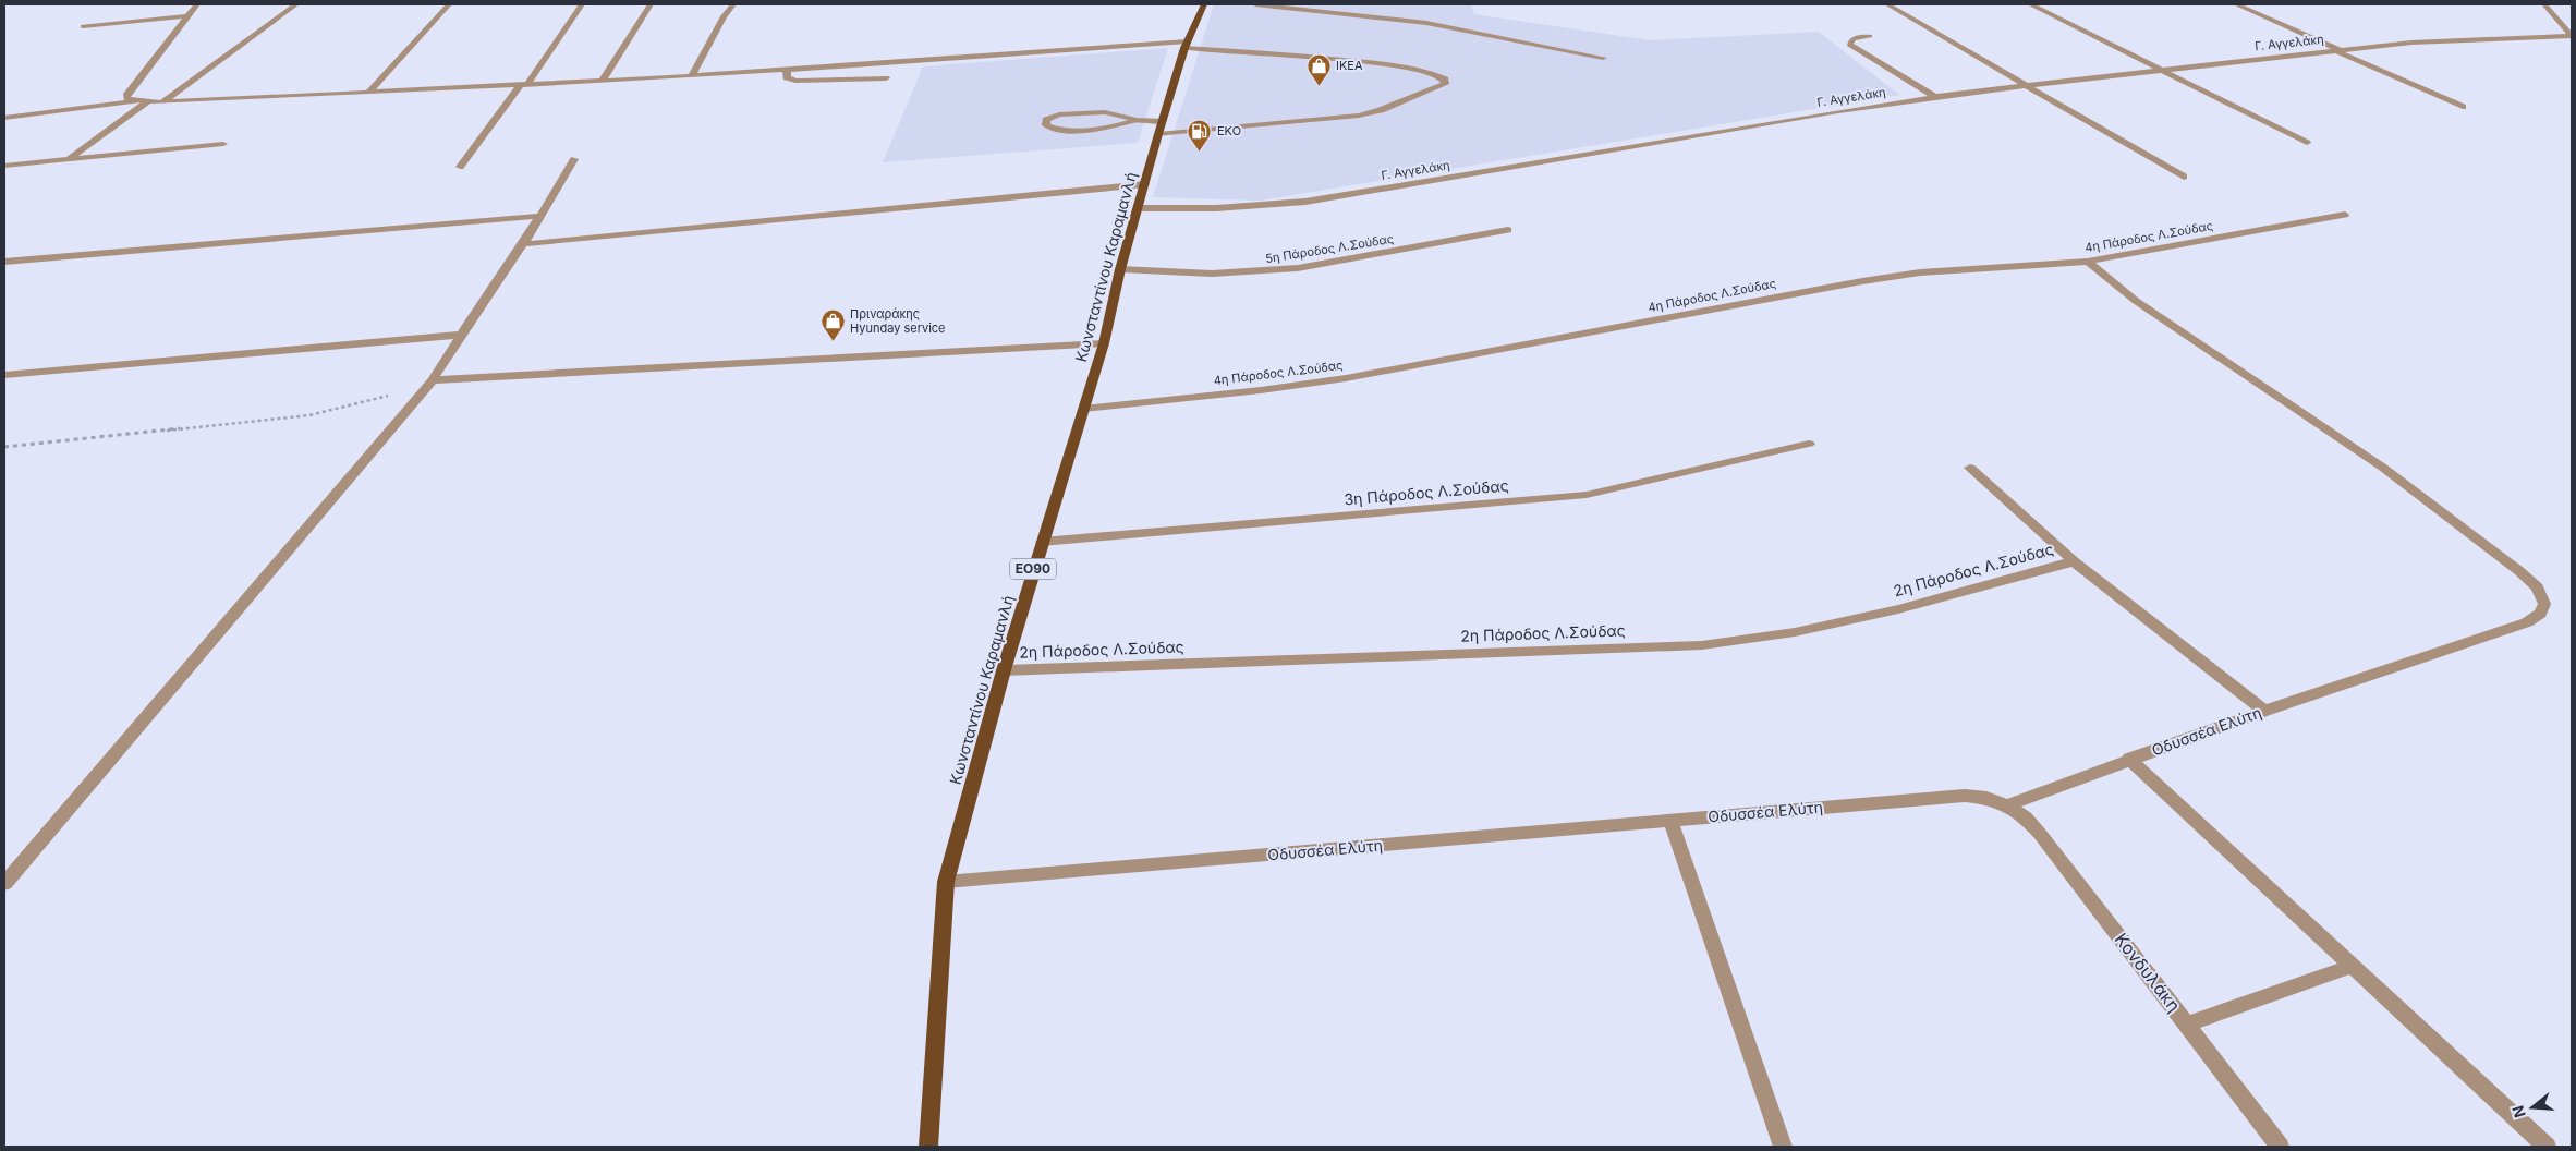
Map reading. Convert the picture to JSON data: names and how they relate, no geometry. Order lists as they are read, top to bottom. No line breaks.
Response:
{"streets":{"main road":["Κωνσταντίνου Καραμανλή","ΕΟ90"],"street":["Γ. Αγγελάκη","4η Πάροδος Λ.Σούδας","5η Πάροδος Λ.Σούδας","3η Πάροδος Λ.Σούδας","2η Πάροδος Λ.Σούδας","Οδυσσέα Ελύτη","Κονδυλάκη"]},"crossings":[["Γ. Αγγελάκη","Κωνσταντίνου Καραμανλή"],["4η Πάροδος Λ.Σούδας","Κωνσταντίνου Καραμανλή"],["4η Πάροδος Λ.Σούδας","Οδυσσέα Ελύτη"],["5η Πάροδος Λ.Σούδας","Κωνσταντίνου Καραμανλή"],["Κωνσταντίνου Καραμανλή","3η Πάροδος Λ.Σούδας"],["Κωνσταντίνου Καραμανλή","2η Πάροδος Λ.Σούδας"],["Κωνσταντίνου Καραμανλή","Οδυσσέα Ελύτη"],["Οδυσσέα Ελύτη","Κονδυλάκη"]],"places":{"shop":["IKEA","Πριναράκης Hyunday service"],"fuel station":["EKO"]},"north":"left"}
